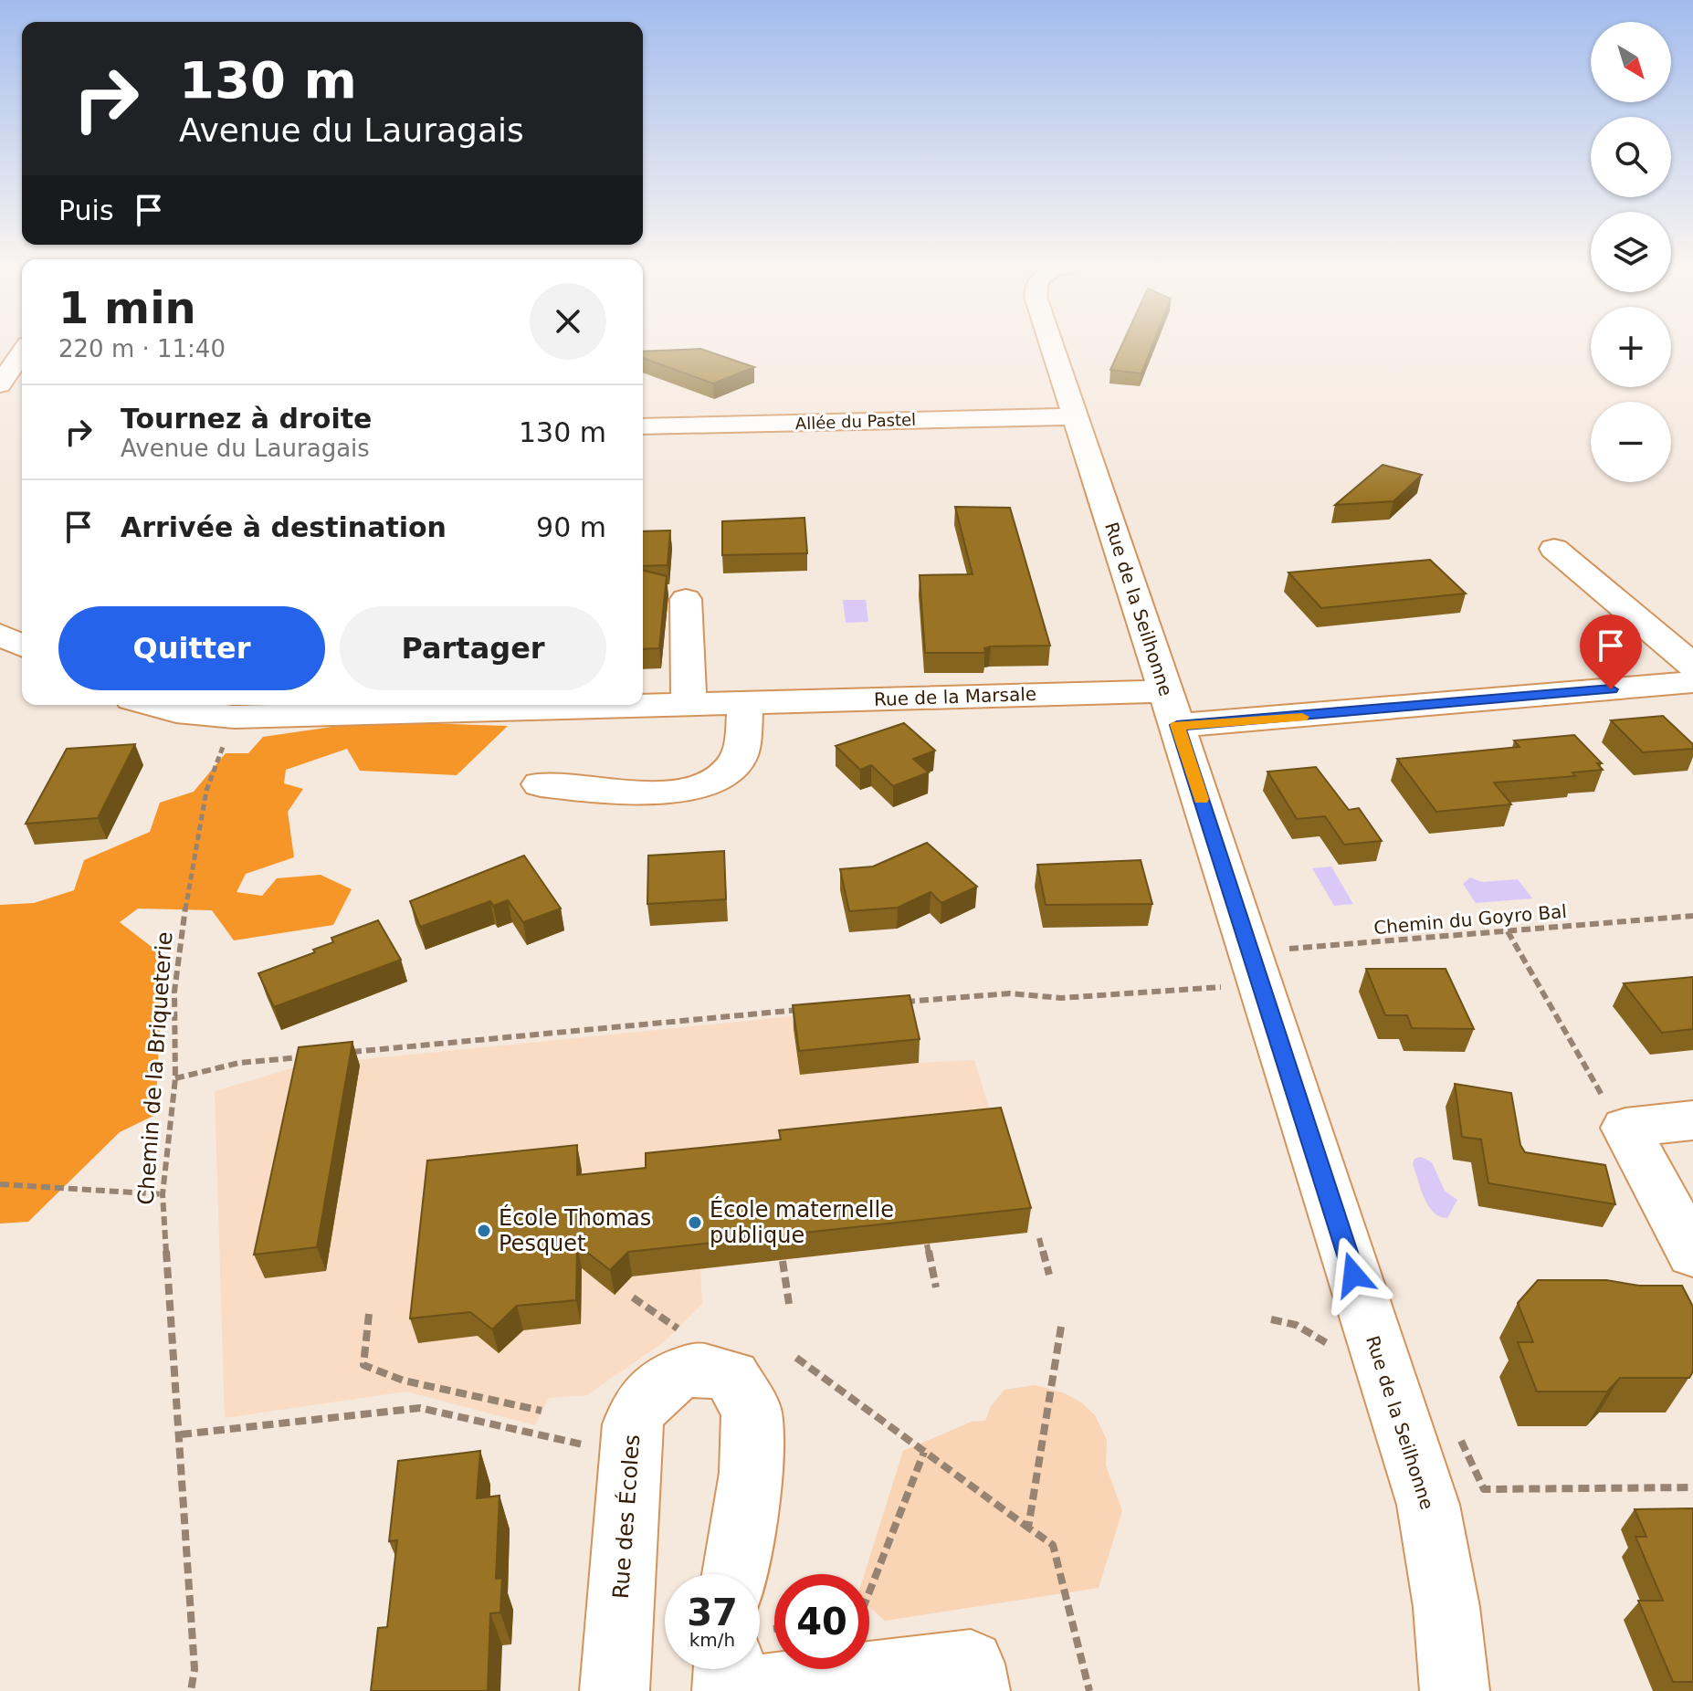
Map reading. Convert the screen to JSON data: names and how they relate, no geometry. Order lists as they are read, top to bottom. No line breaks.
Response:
{"streets":{"street":["Allée du Pastel","Rue de la Seilhonne","Rue de la Marsale","Rue des Écoles"],"path":["Chemin du Goyro Bal","Chemin de la Briqueterie"]},"crossings":[["Allée du Pastel","Rue de la Seilhonne"],["Rue de la Seilhonne","Rue de la Marsale"],["Rue de la Seilhonne","Chemin du Goyro Bal"],["Rue de la Marsale","Chemin de la Briqueterie"]],"places":["École maternelle publique","École Thomas Pesquet"],"north":"bottom right","page":{"map_buttons":["+","−"],"turn":["130 m","Avenue du Lauragais"],"then":"Puis","heading":["1 min","220 m · 11:40"],"list":[{"name":"Tournez à droite","note":"Avenue du Lauragais","value":"130 m"},{"name":"Arrivée à destination","value":"90 m"}],"buttons":["Quitter","Partager"],"speed":"37 km/h","limit":"40"}}
